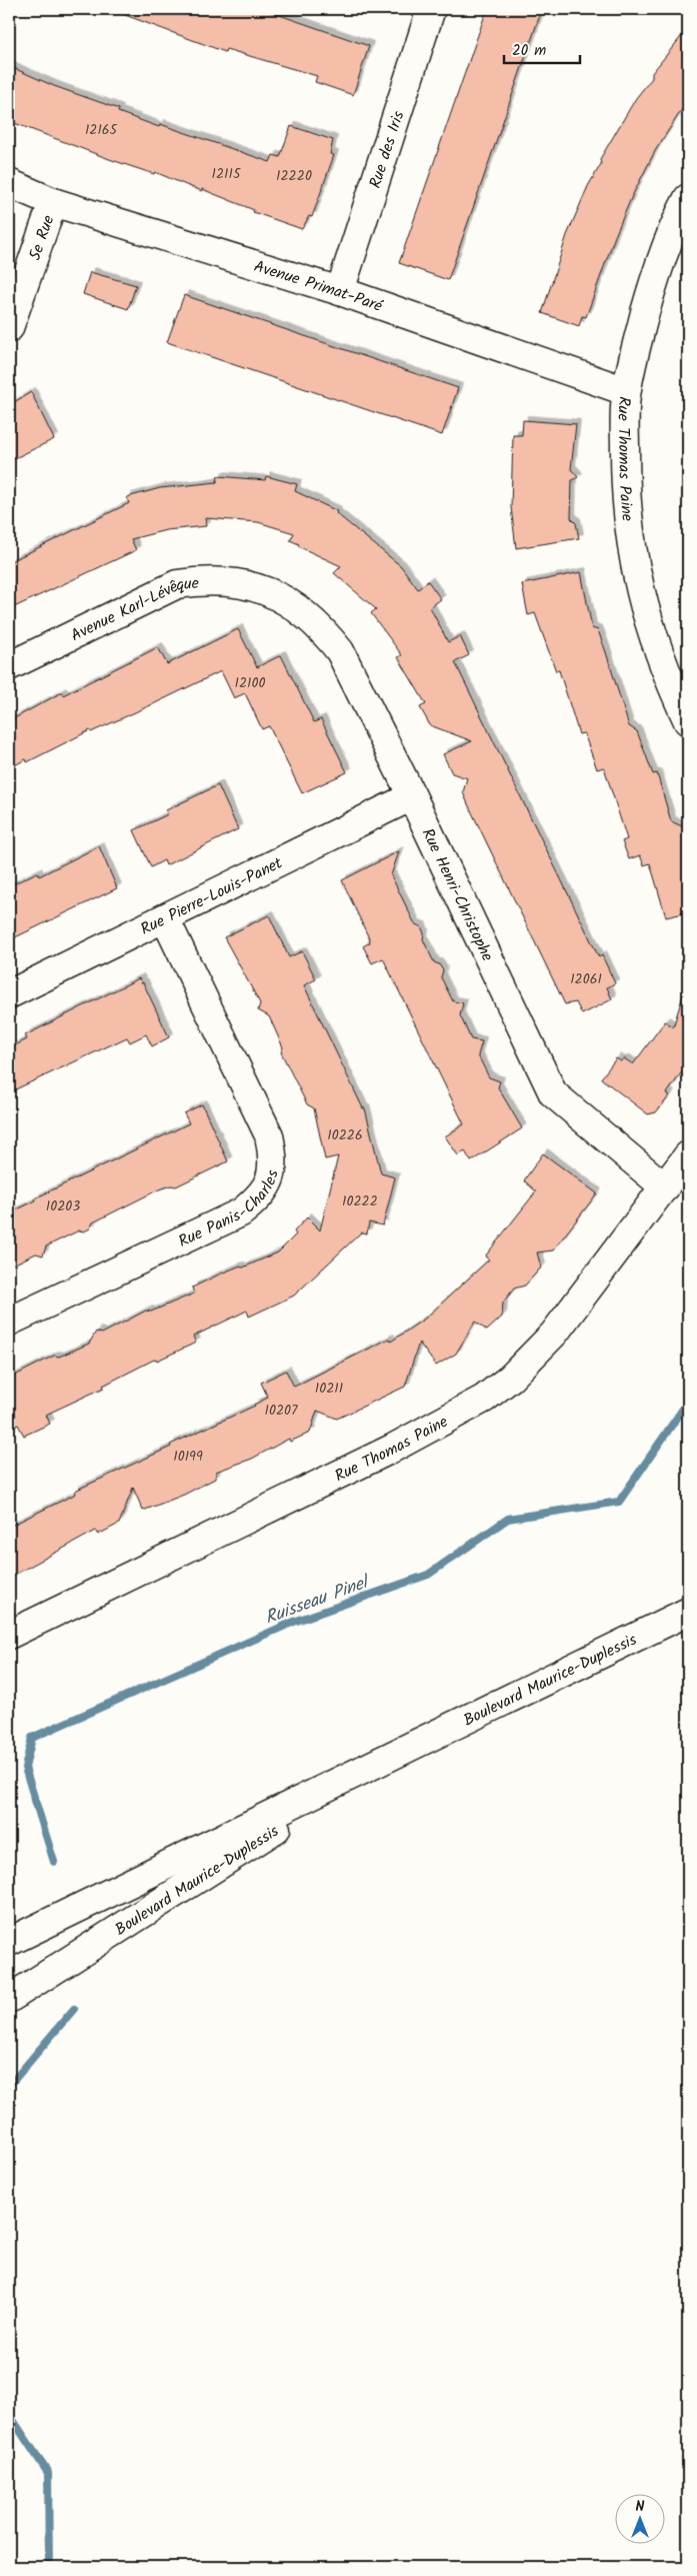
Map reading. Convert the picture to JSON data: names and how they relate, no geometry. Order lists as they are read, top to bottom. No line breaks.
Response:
{"streets":{"street":["Rue des Iris","5e Rue","Avenue Primat-Paré","Rue Thomas Paine","Avenue Karl-Lévêque","Rue Henri-Christophe","Rue Pierre-Louis-Panet","Rue Panis-Charles","Boulevard Maurice-Duplessis"]},"crossings":[["Rue des Iris","Avenue Primat-Paré"],["5e Rue","Avenue Primat-Paré"],["Avenue Primat-Paré","Rue Thomas Paine"],["Rue Thomas Paine","Rue Henri-Christophe"],["Avenue Karl-Lévêque","Rue Henri-Christophe"],["Rue Henri-Christophe","Rue Pierre-Louis-Panet"],["Rue Pierre-Louis-Panet","Rue Panis-Charles"]],"water":["Ruisseau Pinel"],"house_numbers":["12165","12115","12220","12100","12061","10226","10222","10203","10211","10207","10199"],"scale_bar":"20 m","north":"top"}
